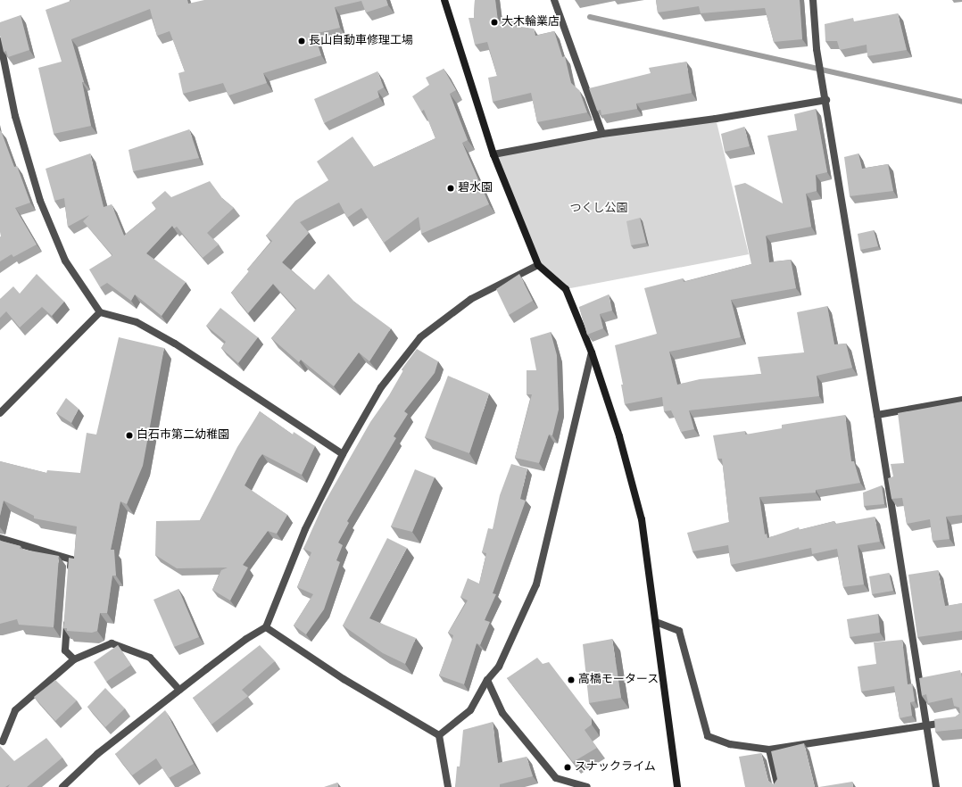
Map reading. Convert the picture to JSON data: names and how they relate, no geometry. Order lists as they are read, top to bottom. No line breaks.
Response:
{"parks":["つくし公園"],"places":["大木輪業店","長山自動車修理工場","碧水園","白石市第二幼稚園","高橋モータース","スナックライム"]}
